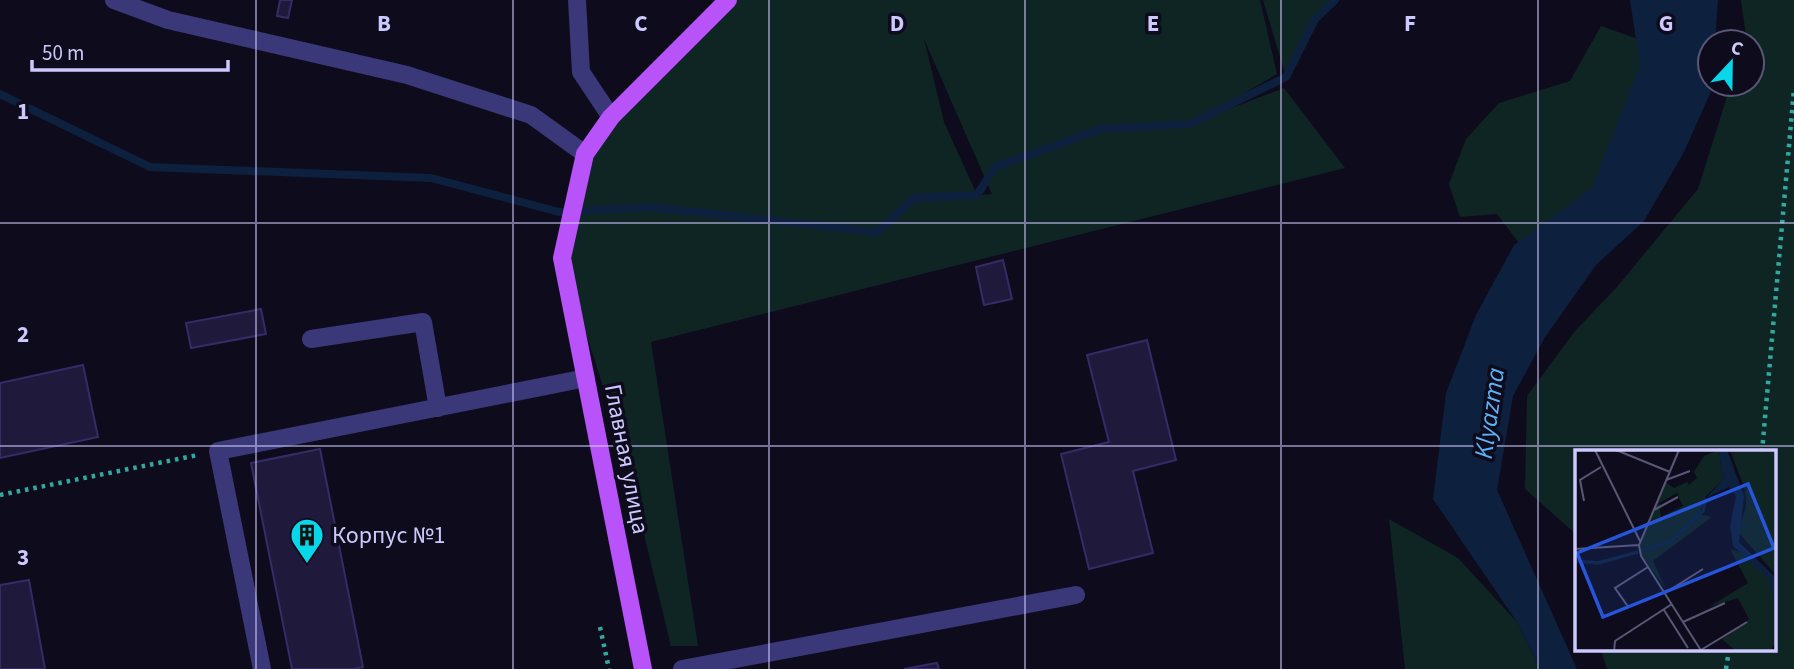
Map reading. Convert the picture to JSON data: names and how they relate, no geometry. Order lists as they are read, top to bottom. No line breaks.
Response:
{"streets":{"main road":["Главная улица"]},"water":["Klyazma"],"places":{"building":["Корпус №1"]},"scale_bar":"50 m","north":"top","grid":{"columns":["B","C","D","E","F","G"],"rows":["1","2","3"]}}
